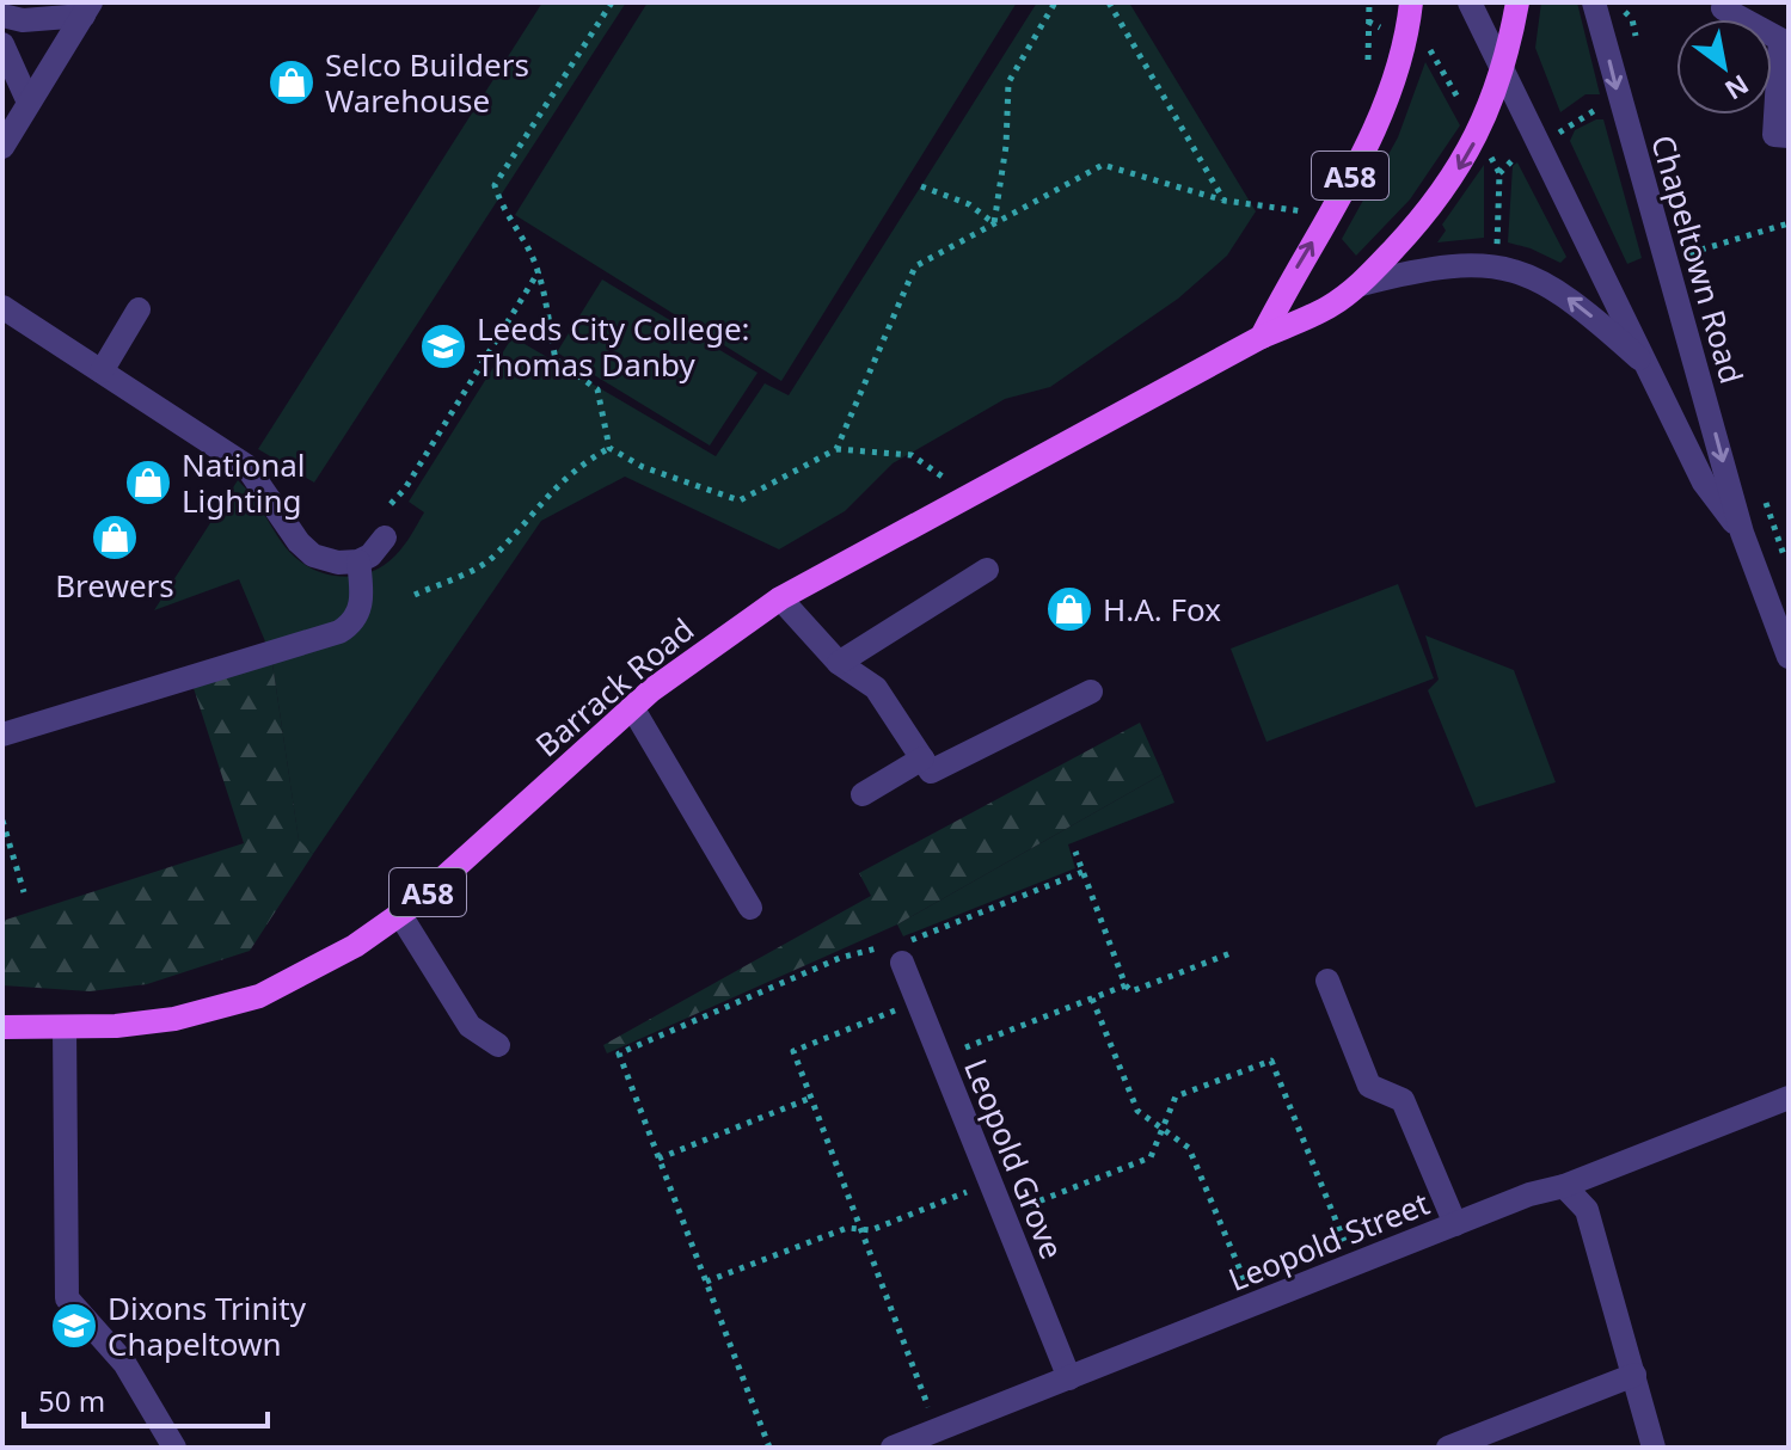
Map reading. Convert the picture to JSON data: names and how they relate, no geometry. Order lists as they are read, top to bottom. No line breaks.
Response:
{"streets":{"main road":["A58","Barrack Road"],"street":["Chapeltown Road","Leopold Grove","Leopold Street"]},"crossings":[["A58","Barrack Road"],["Chapeltown Road","Barrack Road"],["Leopold Grove","Leopold Street"]],"places":{"shop":["Selco Builders Warehouse","National Lighting","Brewers","H.A. Fox"],"school or university":["Leeds City College: Thomas Danby","Dixons Trinity Chapeltown"]},"scale_bar":"50 m","north":"bottom right"}
